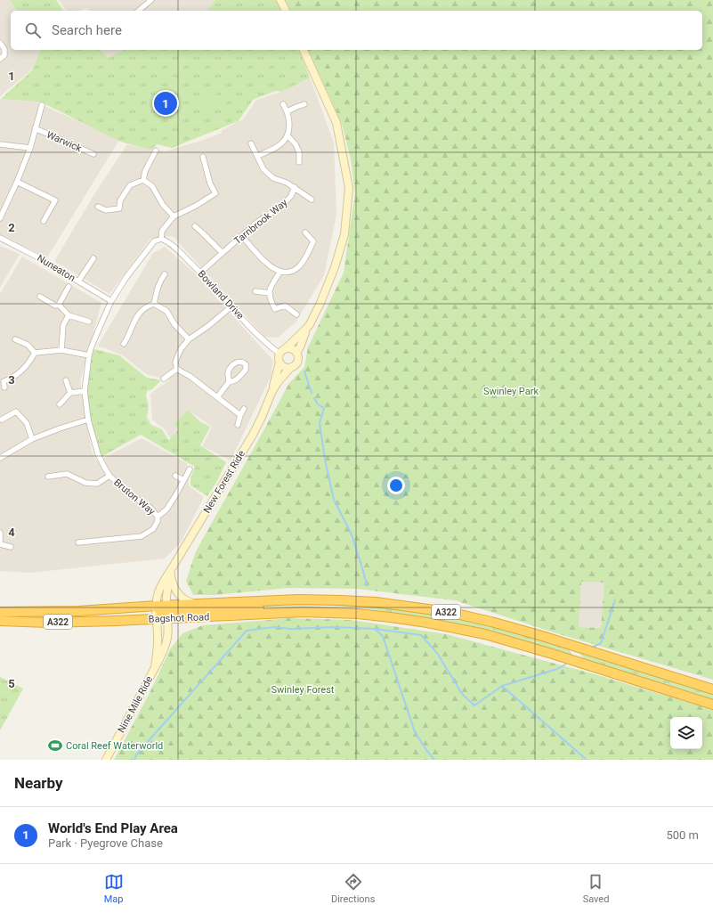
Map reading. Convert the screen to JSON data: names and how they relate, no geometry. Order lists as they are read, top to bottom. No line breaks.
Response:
{"streets":{"highway":["A322","Bagshot Road"],"main road":["New Forest Ride","Nine Mile Ride"],"street":["Warwick","Tarnbrook Way","Nuneaton","Bowland Drive","Bruton Way"]},"crossings":[["Tarnbrook Way","Bowland Drive"],["Nuneaton","Bruton Way"],["Bowland Drive","New Forest Ride"],["Bowland Drive","Bruton Way"],["New Forest Ride","Bagshot Road"],["New Forest Ride","Nine Mile Ride"],["Bagshot Road","Nine Mile Ride"]],"parks":["Swinley Park","Swinley Forest"],"places":{"sports":["Coral Reef Waterworld"]},"page":{"search":"Search here","pins":"1","heading":"Nearby","list":[{"mark":"1","name":"World's End Play Area","note":"Park · Pyegrove Chase","value":"500 m"}],"nav":["Map","Directions","Saved"]},"grid":{"rows":["1","2","3","4","5"]}}
